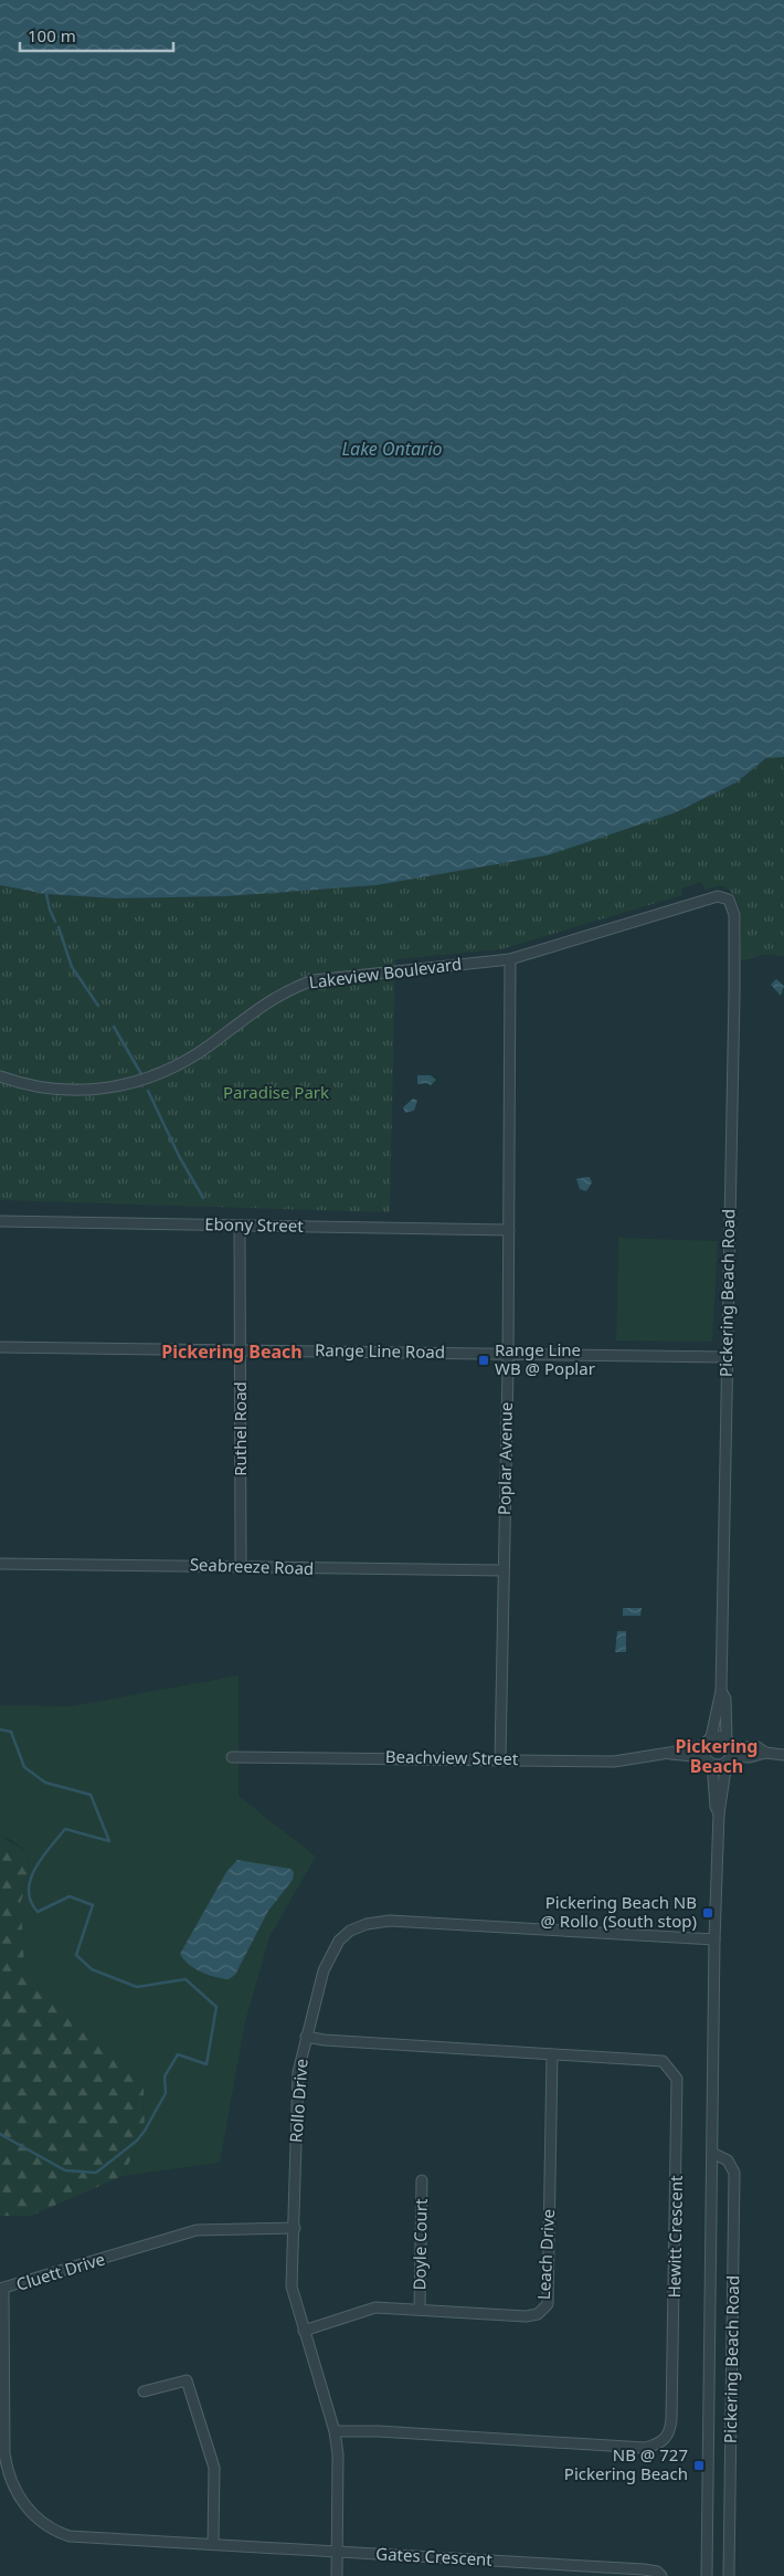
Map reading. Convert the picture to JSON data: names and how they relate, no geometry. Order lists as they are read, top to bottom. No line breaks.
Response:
{"streets":{"street":["Lakeview Boulevard","Ebony Street","Pickering Beach Road","Range Line Road","Ruthel Road","Poplar Avenue","Seabreeze Road","Beachview Street","Rollo Drive","Hewitt Crescent","Doyle Court","Leach Drive","Cluett Drive","Gates Crescent"]},"crossings":[["Lakeview Boulevard","Pickering Beach Road"],["Lakeview Boulevard","Poplar Avenue"],["Ebony Street","Ruthel Road"],["Ebony Street","Poplar Avenue"],["Pickering Beach Road","Range Line Road"],["Pickering Beach Road","Beachview Street"],["Pickering Beach Road","Rollo Drive"],["Range Line Road","Ruthel Road"],["Range Line Road","Poplar Avenue"],["Ruthel Road","Seabreeze Road"],["Poplar Avenue","Seabreeze Road"],["Poplar Avenue","Beachview Street"],["Rollo Drive","Hewitt Crescent"],["Rollo Drive","Leach Drive"],["Rollo Drive","Cluett Drive"],["Rollo Drive","Gates Crescent"],["Hewitt Crescent","Leach Drive"],["Doyle Court","Leach Drive"],["Cluett Drive","Gates Crescent"]],"districts":["Pickering Beach","Pickering Beach"],"water":["Lake Ontario"],"parks":["Paradise Park"],"places":{"transit":["Range Line WB @ Poplar","Pickering Beach NB @ Rollo (South stop)","NB @ 727 Pickering Beach"]},"scale_bar":"100 m"}
